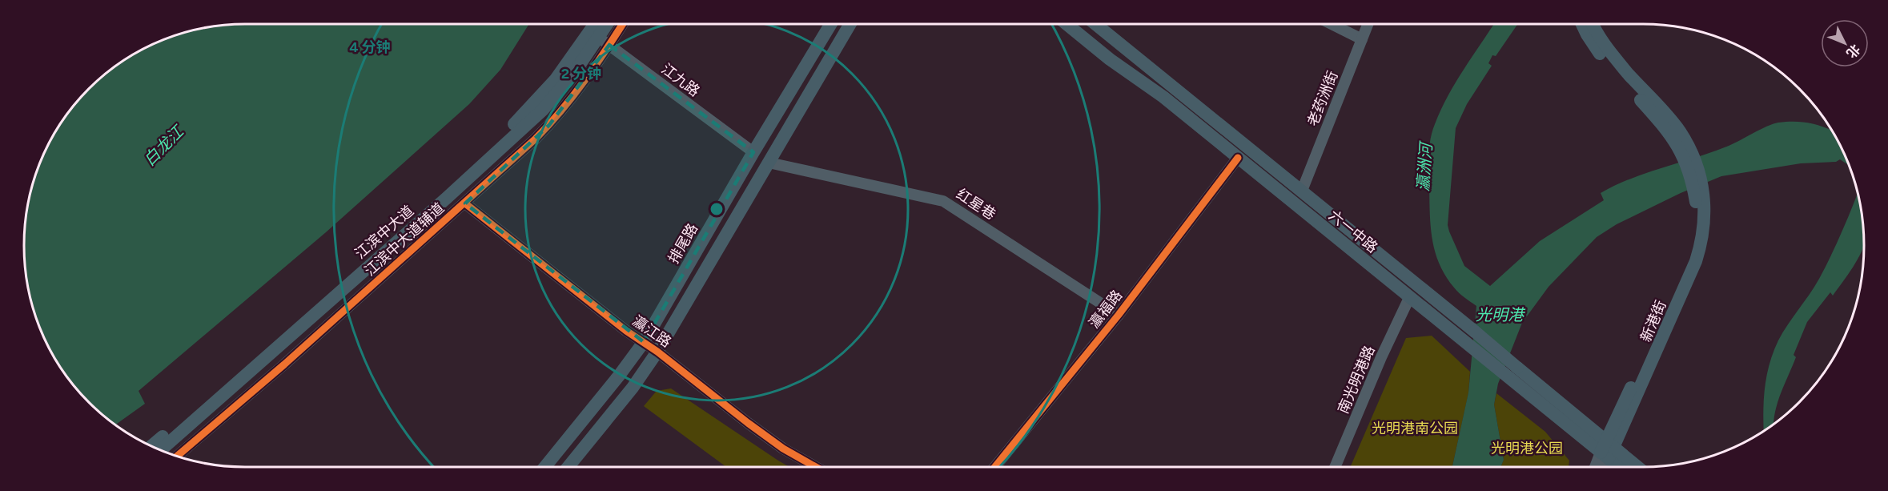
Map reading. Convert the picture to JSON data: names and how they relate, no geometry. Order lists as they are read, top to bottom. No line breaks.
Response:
{"streets":{"main road":["六一中路","江滨中大道","排尾路","新港街"],"street":["江九路","老药洲街","红星巷","江滨中大道辅道","瀛福路","瀛江路","南光明港路"]},"crossings":[["江九路","江滨中大道"],["江九路","江滨中大道辅道"],["江九路","排尾路"],["老药洲街","六一中路"],["红星巷","瀛福路"],["六一中路","瀛福路"],["六一中路","新港街"],["六一中路","南光明港路"],["江滨中大道","江滨中大道辅道"],["江滨中大道辅道","瀛江路"],["排尾路","瀛江路"]],"water":["白龙江","瀛洲河","光明港"],"parks":["光明港南公园","光明港公园"],"north":"bottom right","rings":["4 分钟","2 分钟"]}
